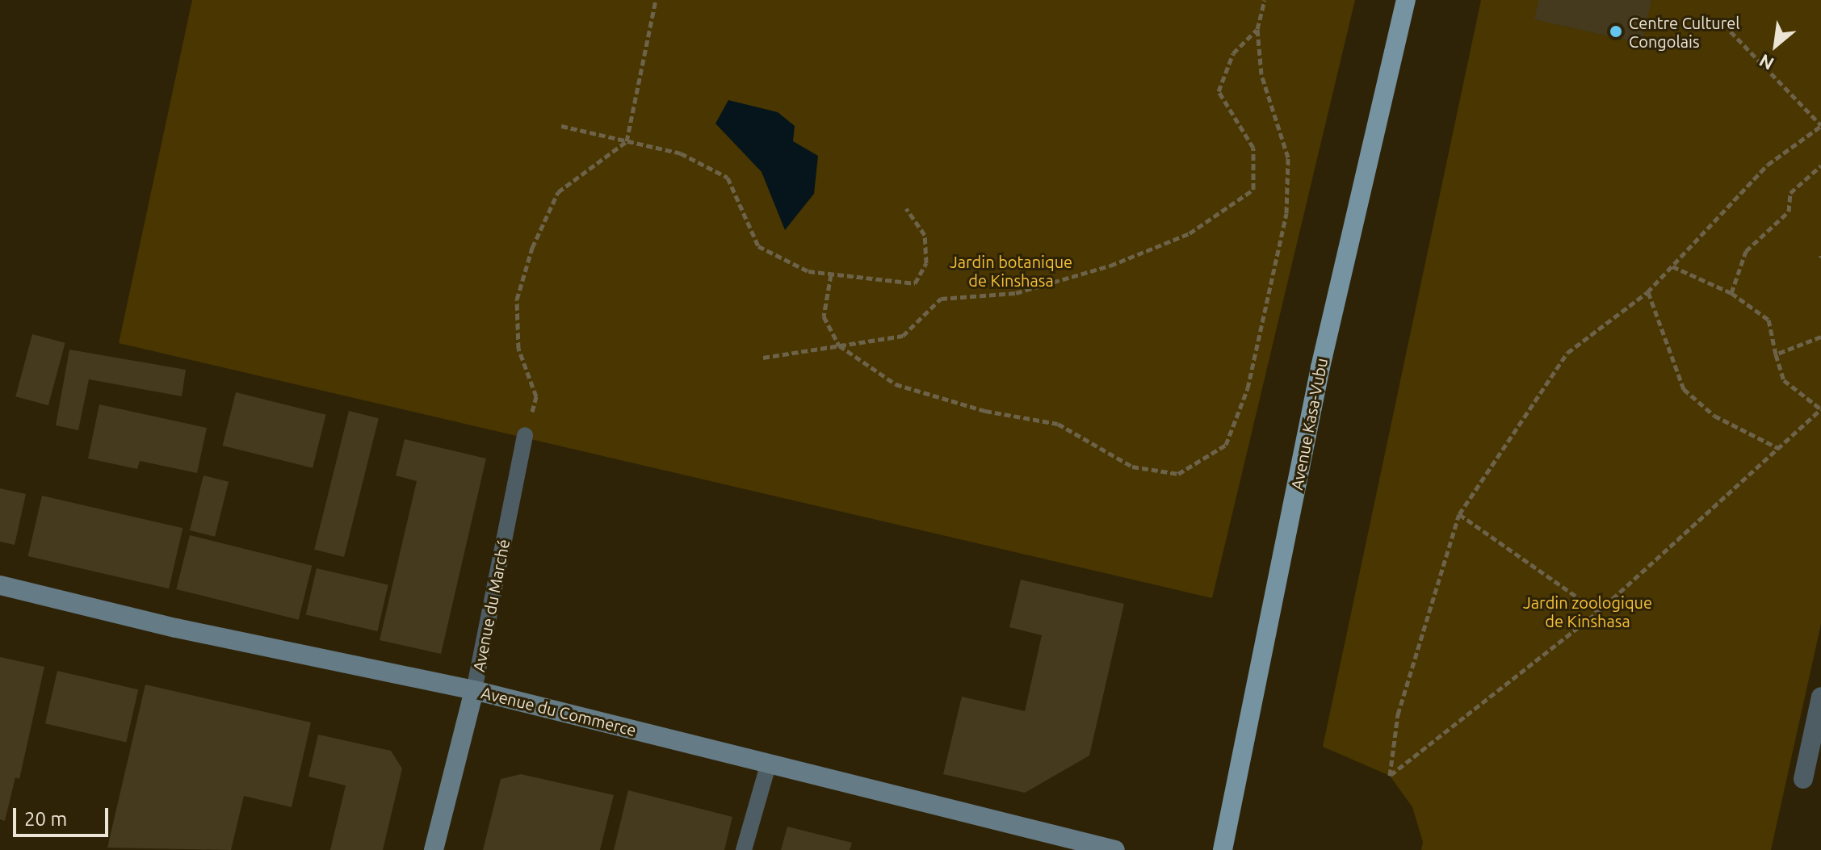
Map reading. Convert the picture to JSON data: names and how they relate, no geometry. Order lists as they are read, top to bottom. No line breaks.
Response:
{"streets":{"main road":["Avenue Kasa-Vubu"],"street":["Avenue du Marché","Avenue du Commerce"]},"crossings":[["Avenue du Marché","Avenue du Commerce"]],"parks":["Jardin botanique de Kinshasa","Jardin zoologique de Kinshasa"],"places":["Centre Culturel Congolais"],"scale_bar":"20 m","north":"bottom left"}
